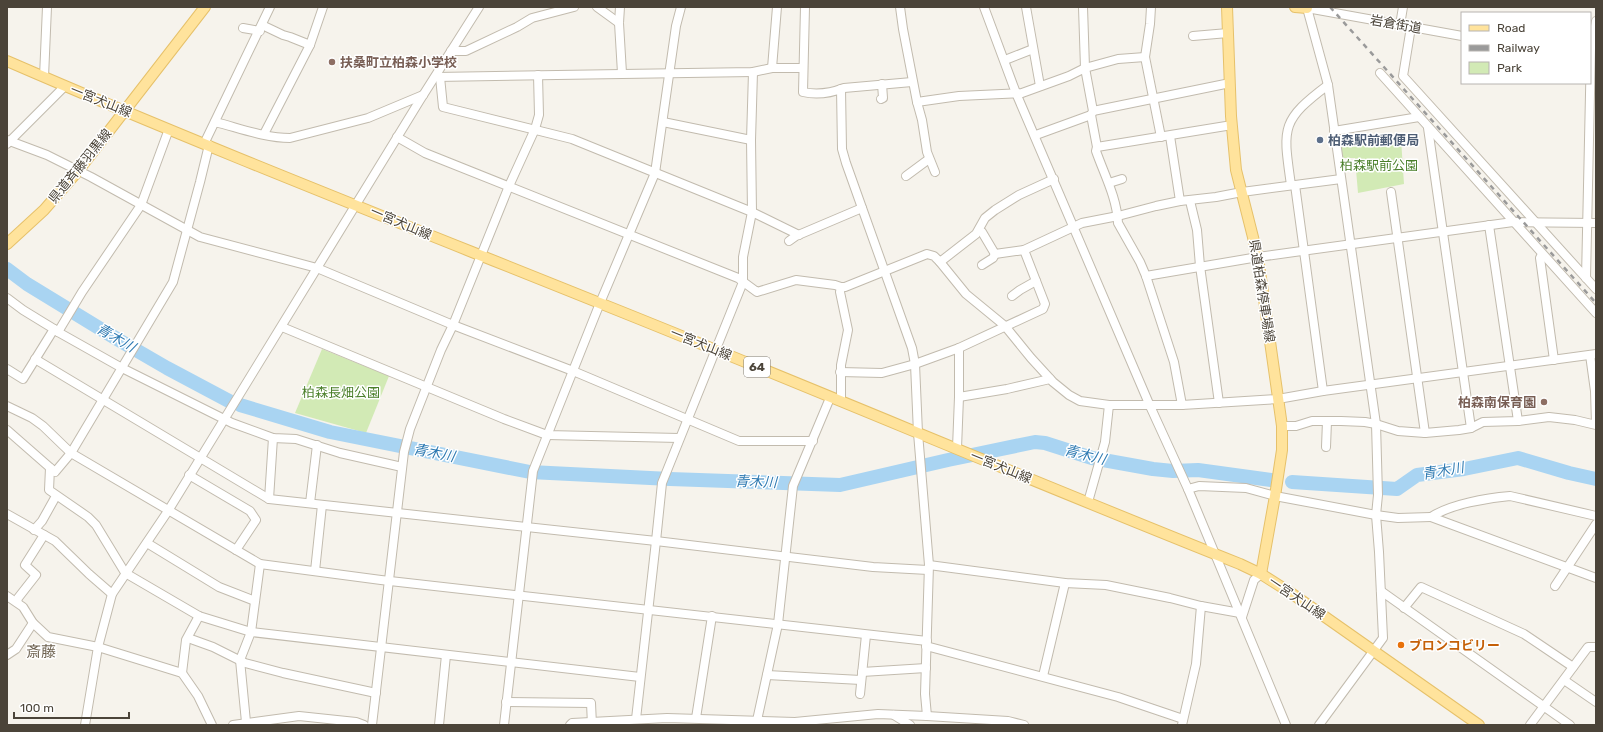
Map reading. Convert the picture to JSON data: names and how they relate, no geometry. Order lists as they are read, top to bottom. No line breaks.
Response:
{"streets":{"main road":["一宮犬山線","県道斉藤羽黒線","県道柏森停車場線","64"],"street":["岩倉街道"]},"crossings":[["一宮犬山線","県道斉藤羽黒線"],["一宮犬山線","県道柏森停車場線"]],"districts":["斎藤"],"water":["青木川"],"parks":["柏森駅前公園","柏森長畑公園"],"places":["扶桑町立柏森小学校","柏森駅前郵便局","柏森南保育園","ブロンコビリー"],"legend":["Road","Railway","Park"],"scale_bar":"100 m"}
